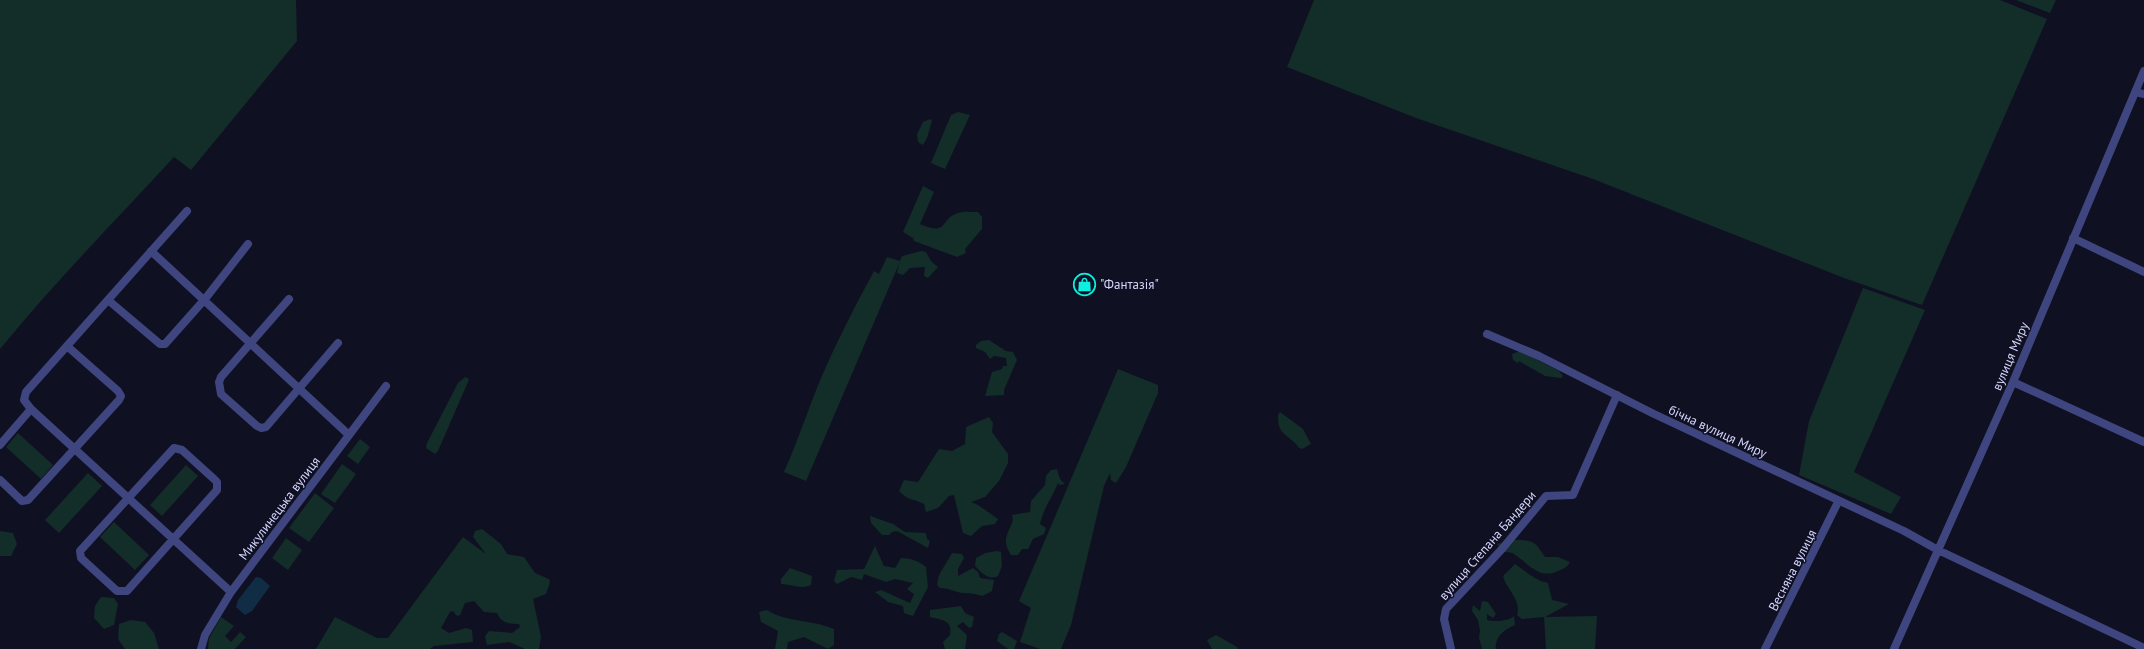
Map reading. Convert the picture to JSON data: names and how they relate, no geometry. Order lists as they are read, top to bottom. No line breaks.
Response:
{"streets":{"street":["вулиця Миру","бічна вулиця Миру","Микулинецька вулиця","вулиця Степана Бандери","Весняна вулиця"]},"crossings":[["вулиця Миру","бічна вулиця Миру"],["бічна вулиця Миру","вулиця Степана Бандери"],["бічна вулиця Миру","Весняна вулиця"]],"places":{"shop":["\"Фантазія\""]}}
